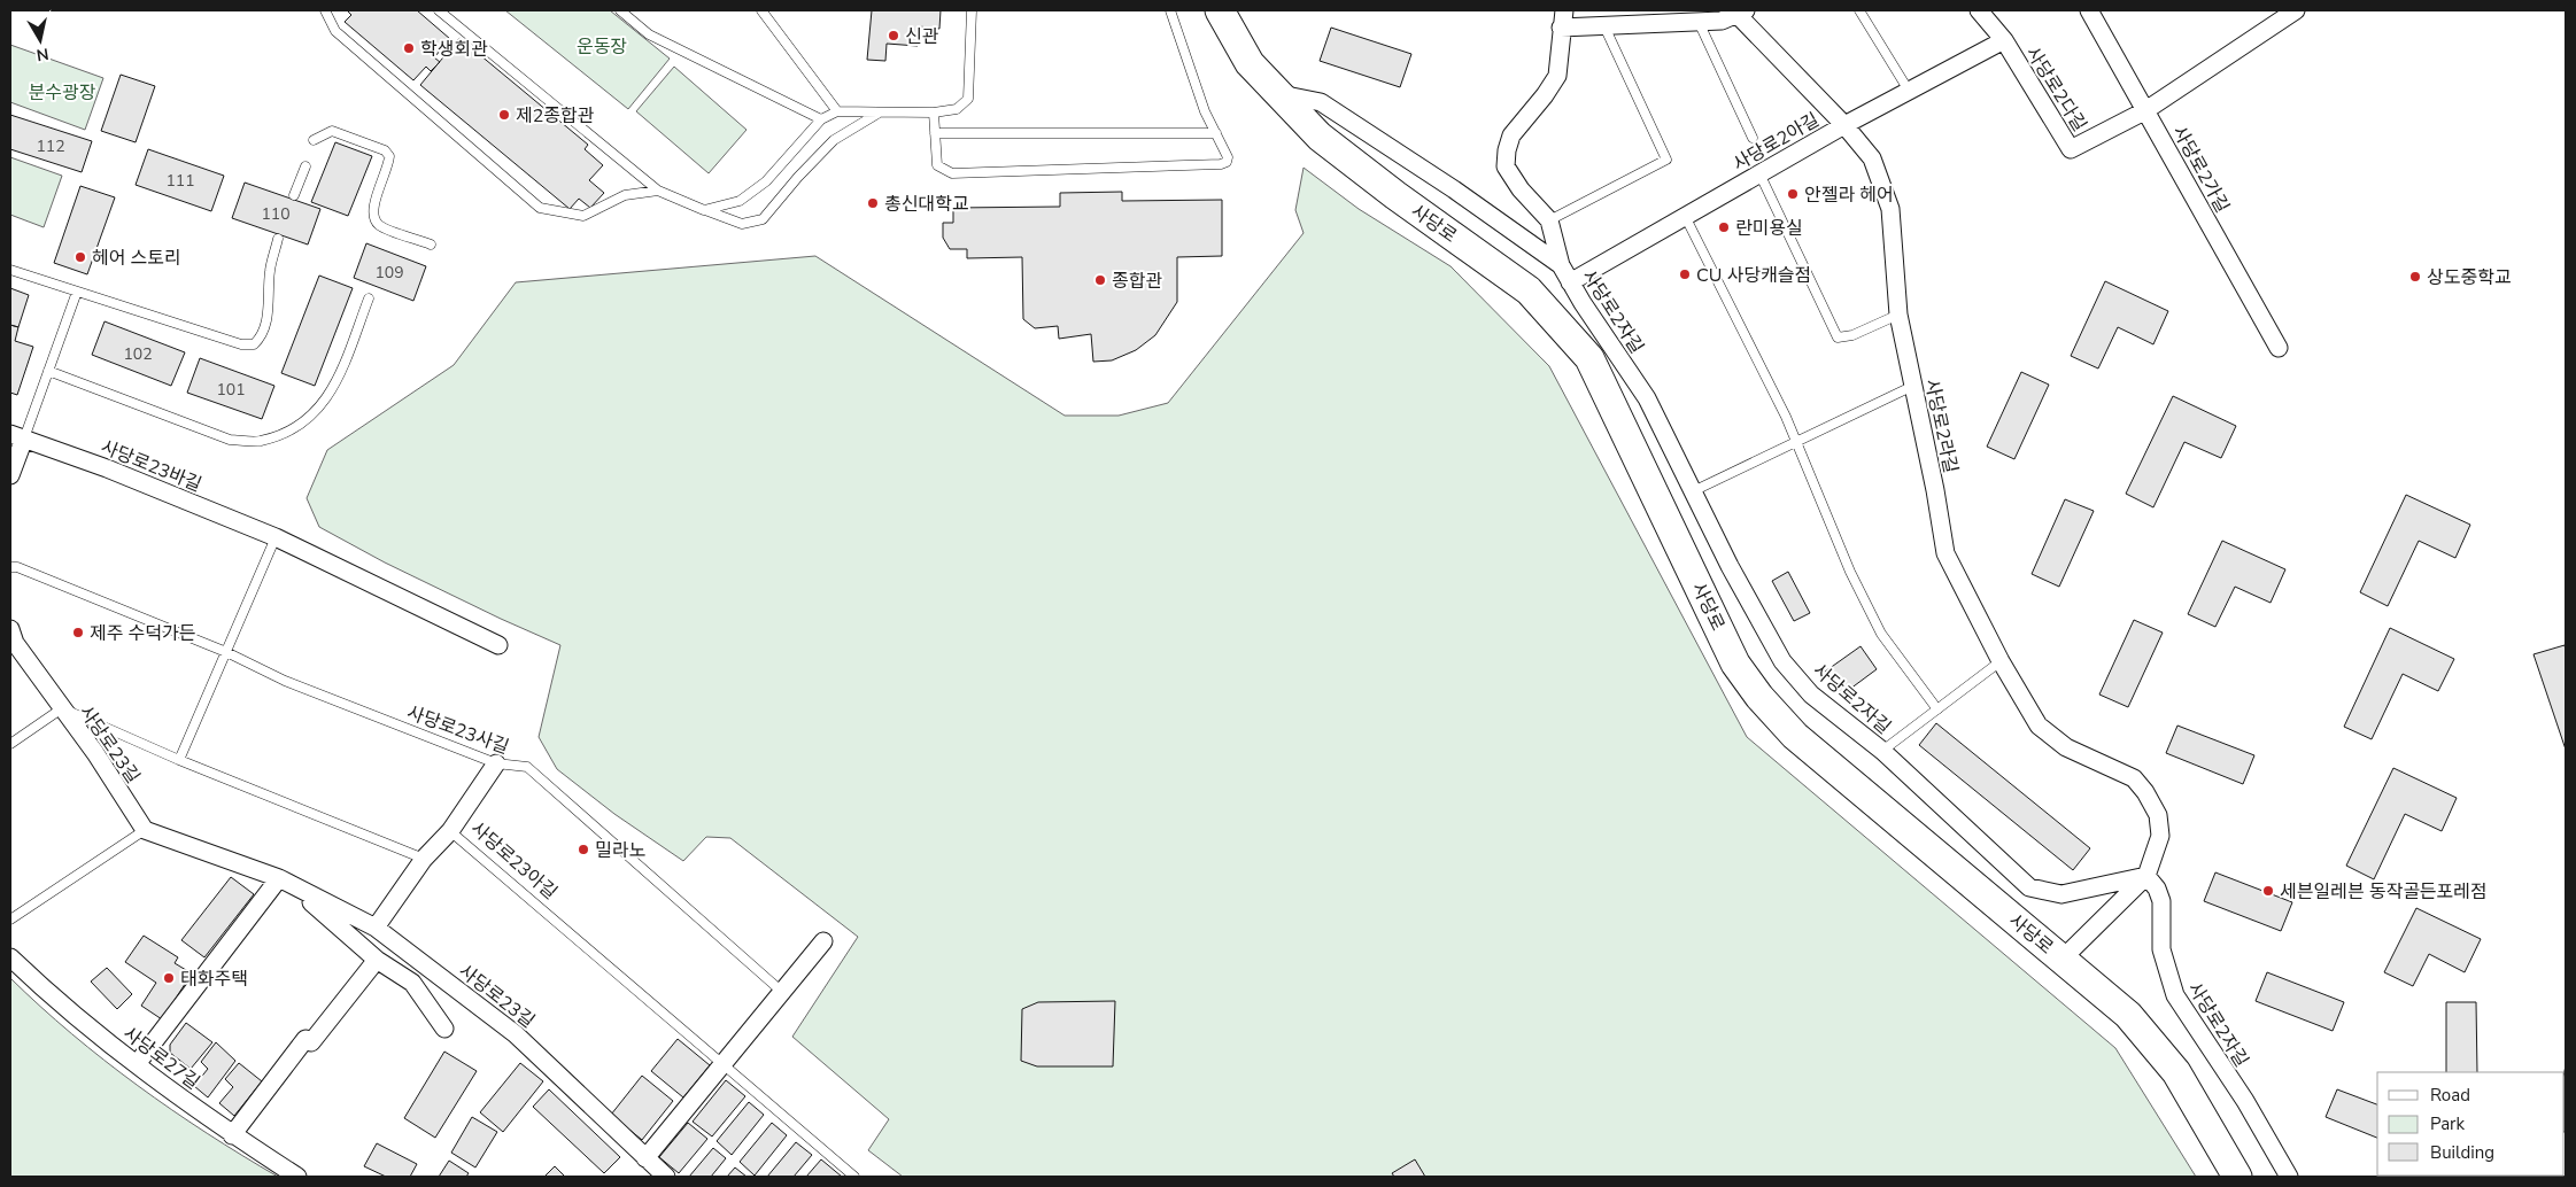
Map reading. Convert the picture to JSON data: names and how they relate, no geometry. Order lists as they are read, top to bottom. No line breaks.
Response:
{"streets":{"main road":["사당로"],"street":["사당로2다길","사당로2아길","사당로2가길","사당로2자길","사당로2라길","사당로23바길","사당로23길","사당로23아길","사당로27길"],"lane":["사당로23사길"]},"crossings":[["사당로2다길","사당로2아길"],["사당로2다길","사당로2가길"],["사당로2아길","사당로2자길"],["사당로2아길","사당로2라길"],["사당로2자길","사당로2라길"],["사당로23길","사당로23아길"]],"parks":["운동장","분수광장"],"places":["신관","학생회관","제2종합관","안젤라 헤어","총신대학교","란미용실","헤어 스토리","CU 사당캐슬점","상도중학교","종합관","제주 수덕가든","밀라노","세븐일레븐 동작골든포레점","태화주택"],"house_numbers":["112","111","110","109","102","101"],"legend":["Road","Park","Building"],"north":"bottom"}
